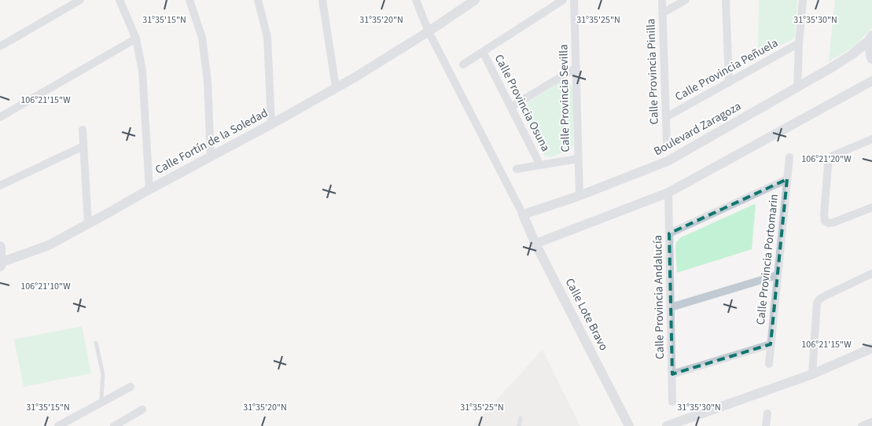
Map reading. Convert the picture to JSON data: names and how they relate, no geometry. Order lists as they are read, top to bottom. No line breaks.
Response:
{"streets":{"street":["Calle Provincia Peñuela","Calle Provincia Pinilla","Calle Provincia Sevilla","Calle Provincia Osuna","Boulevard Zaragoza","Calle Fortín de la Soledad","Calle Provincia Portomarin","Calle Provincia Andalucía","Calle Lote Bravo"]},"crossings":[["Calle Provincia Peñuela","Calle Provincia Pinilla"],["Calle Provincia Sevilla","Boulevard Zaragoza"],["Boulevard Zaragoza","Calle Lote Bravo"]],"coordinates":["31°35'15\"N","31°35'20\"N","31°35'25\"N","31°35'30\"N","106°21'15\"W","106°21'20\"W","106°21'10\"W"]}
